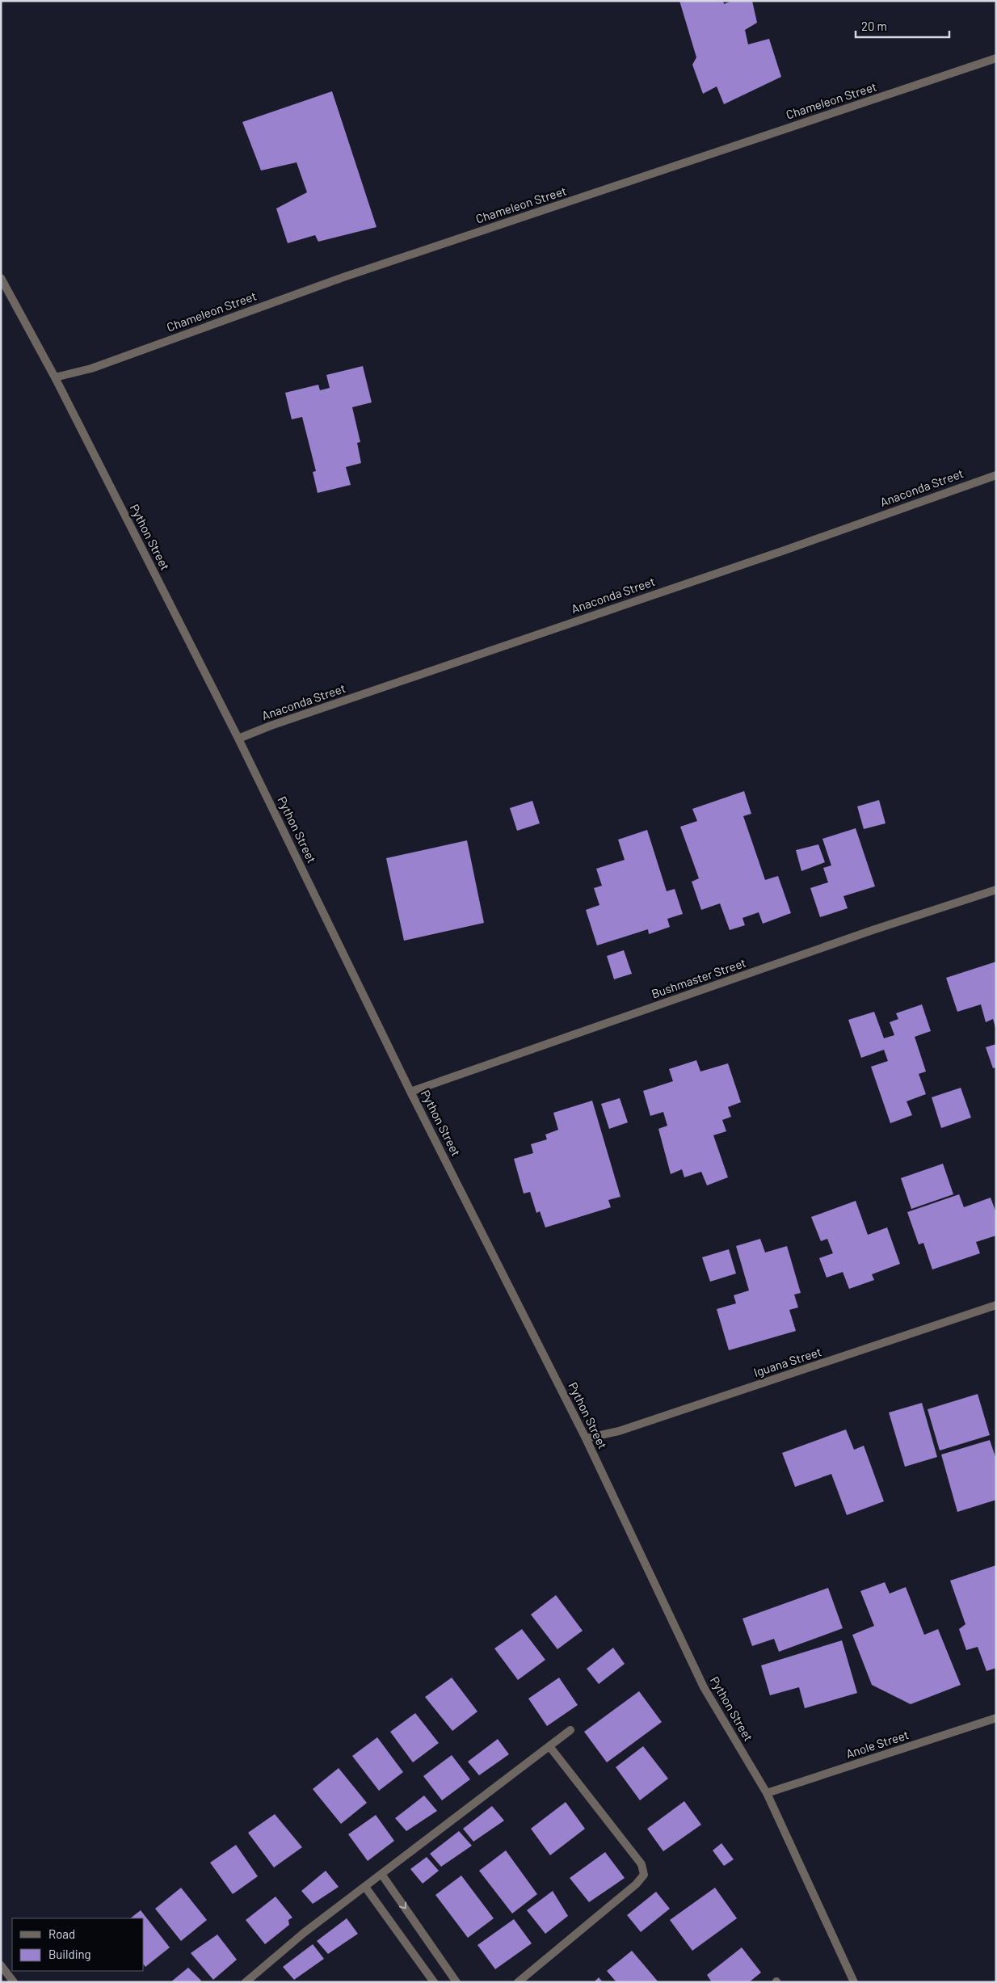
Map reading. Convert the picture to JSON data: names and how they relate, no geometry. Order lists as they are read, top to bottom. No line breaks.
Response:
{"streets":{"street":["Chameleon Street","Anaconda Street","Python Street","Bushmaster Street","Iguana Street","Anole Street"]},"crossings":[["Chameleon Street","Python Street"],["Anaconda Street","Python Street"],["Python Street","Bushmaster Street"],["Python Street","Iguana Street"],["Python Street","Anole Street"]],"legend":["Road","Building"],"scale_bar":"20 m"}
